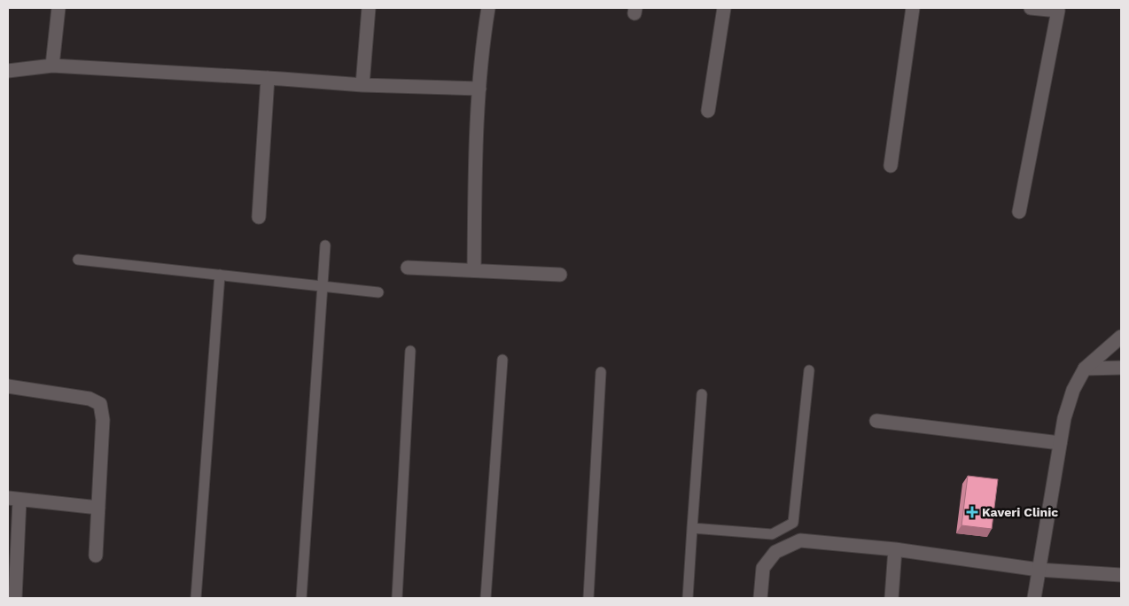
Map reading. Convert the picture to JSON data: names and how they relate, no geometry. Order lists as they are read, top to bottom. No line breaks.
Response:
{"places":{"health":["Kaveri Clinic"]}}
